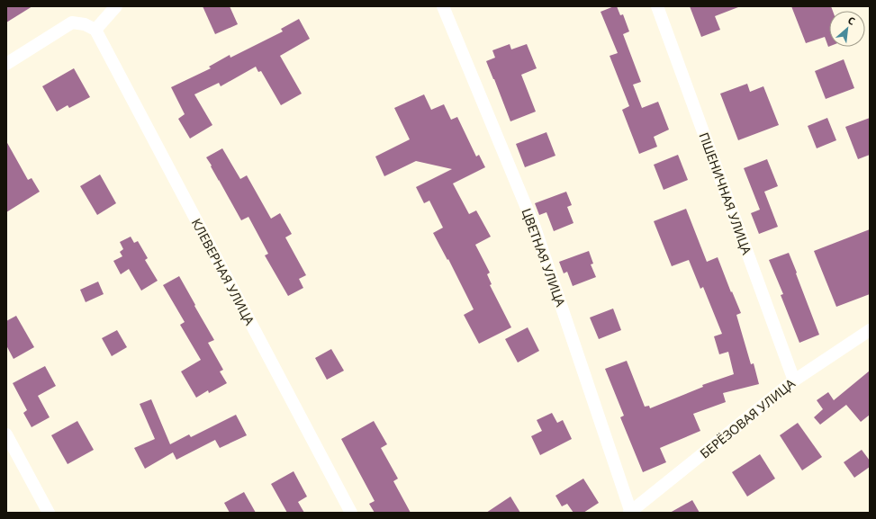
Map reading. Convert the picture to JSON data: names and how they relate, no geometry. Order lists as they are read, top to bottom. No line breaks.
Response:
{"streets":{"street":["ПШЕНИЧНАЯ УЛИЦА","ЦВЕТНАЯ УЛИЦА","КЛЕВЕРНАЯ УЛИЦА","БЕРЁЗОВАЯ УЛИЦА"]},"crossings":[["ПШЕНИЧНАЯ УЛИЦА","БЕРЁЗОВАЯ УЛИЦА"],["ЦВЕТНАЯ УЛИЦА","БЕРЁЗОВАЯ УЛИЦА"]],"north":"top right"}
